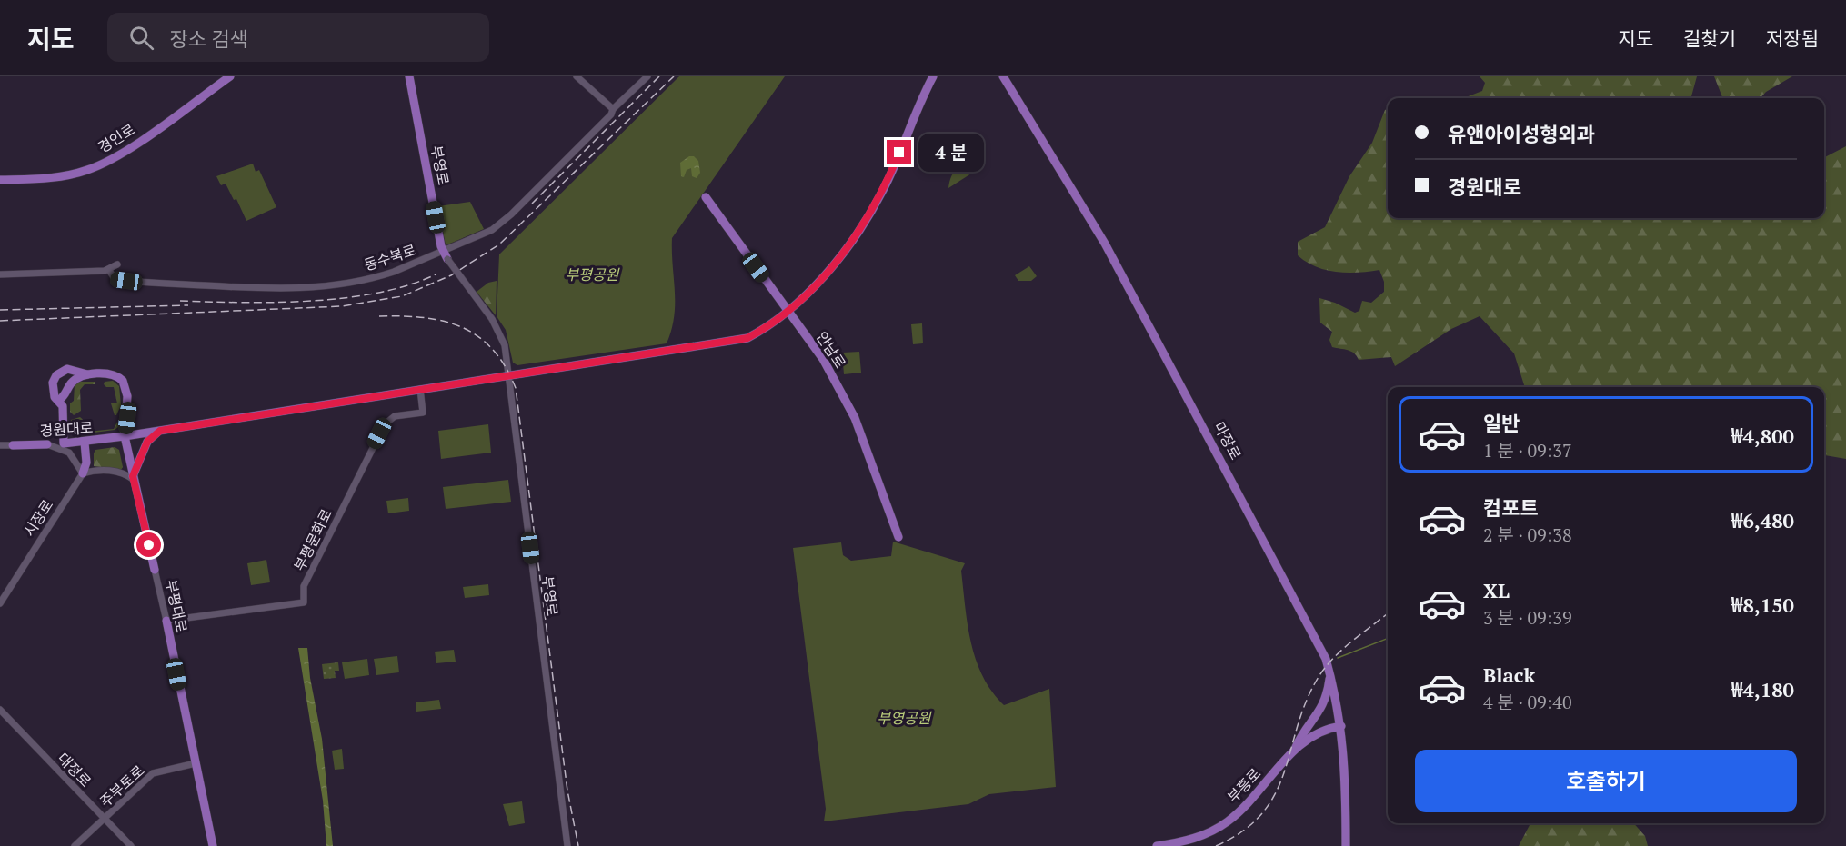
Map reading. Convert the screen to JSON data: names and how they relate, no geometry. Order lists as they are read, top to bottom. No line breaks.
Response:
{"streets":{"main road":["경인로","부영로","안남로","경원대로","마장로","시장로","부평대로","부흥로"],"street":["동수북로","부평문화로","대정로","주부토로"]},"crossings":[["부영로","동수북로"],["부영로","경원대로"],["안남로","경원대로"],["경원대로","시장로"],["경원대로","부평문화로"],["경원대로","부평대로"],["마장로","부흥로"],["부평문화로","부평대로"],["부평대로","주부토로"],["대정로","주부토로"]],"parks":["부평공원","부영공원"],"page":{"header":"지도","search":"장소 검색","nav":["지도","길찾기","저장됨"],"banner":["유앤아이성형외과","경원대로"],"bubble":"4 분","list":[{"name":"일반","note":"1 분 · 09:37","value":"₩4,800"},{"name":"컴포트","note":"2 분 · 09:38","value":"₩6,480"},{"name":"XL","note":"3 분 · 09:39","value":"₩8,150"},{"name":"Black","note":"4 분 · 09:40","value":"₩4,180"}],"buttons":"호출하기"}}
